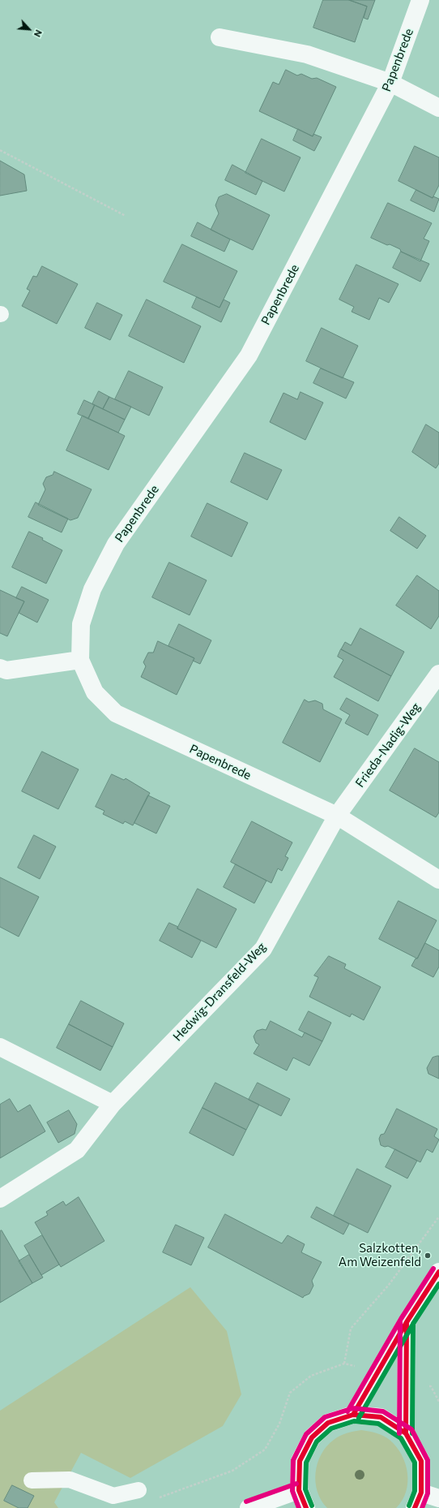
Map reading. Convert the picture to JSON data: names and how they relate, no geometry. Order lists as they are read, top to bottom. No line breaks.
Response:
{"streets":{"street":["Papenbrede","Frieda-Nadig-Weg","Hedwig-Dransfeld-Weg"]},"crossings":[["Papenbrede","Frieda-Nadig-Weg"],["Papenbrede","Hedwig-Dransfeld-Weg"],["Frieda-Nadig-Weg","Hedwig-Dransfeld-Weg"]],"places":["Salzkotten, Am Weizenfeld"],"north":"bottom right"}
